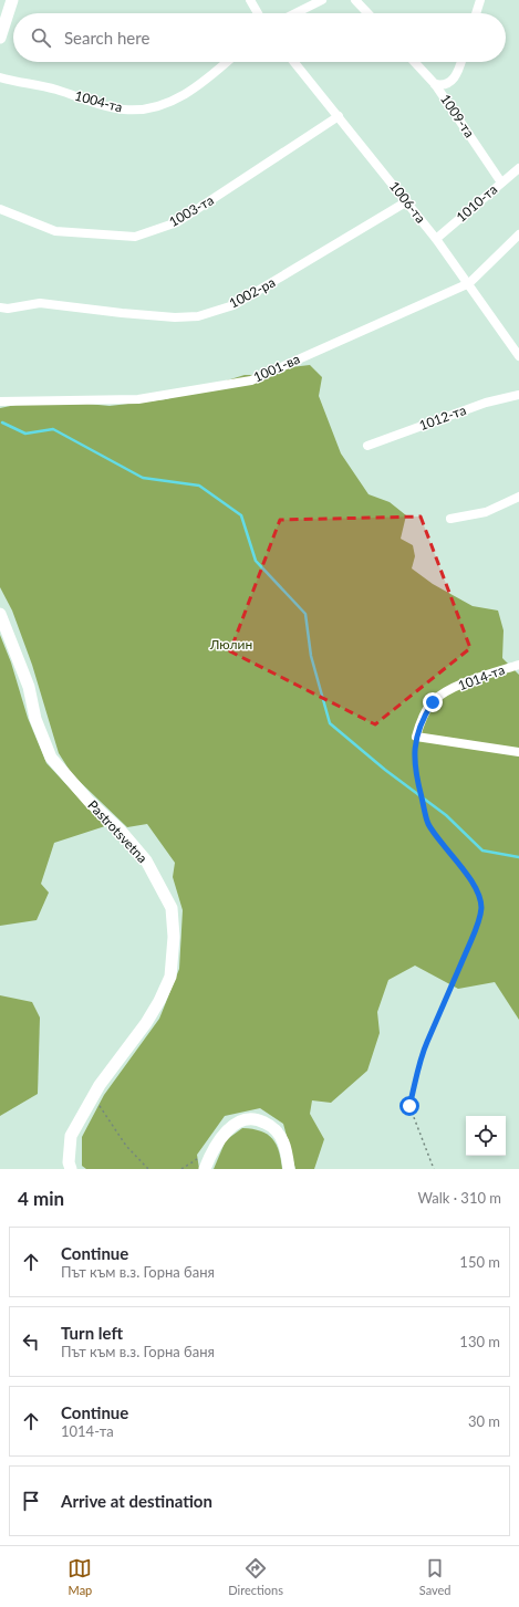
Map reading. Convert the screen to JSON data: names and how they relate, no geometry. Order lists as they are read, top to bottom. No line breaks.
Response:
{"streets":{"street":["1004-та","1009-та","1006-та","1010-та","1003-та","1002-ра","1001-ва","1012-та","1014-та","Pastrotsvetna"]},"crossings":[["1009-та","1010-та"],["1006-та","1010-та"],["1006-та","1003-та"],["1006-та","1002-ра"],["1006-та","1001-ва"]],"parks":["Люлин"],"page":{"search":"Search here","heading":["4 min","Walk · 310 m"],"list":[["Continue","Път към в.з. Горна баня","150 m"],["Turn left","Път към в.з. Горна баня","130 m"],["Continue","1014-та","30 m"],"Arrive at destination"],"nav":["Map","Directions","Saved"]}}
